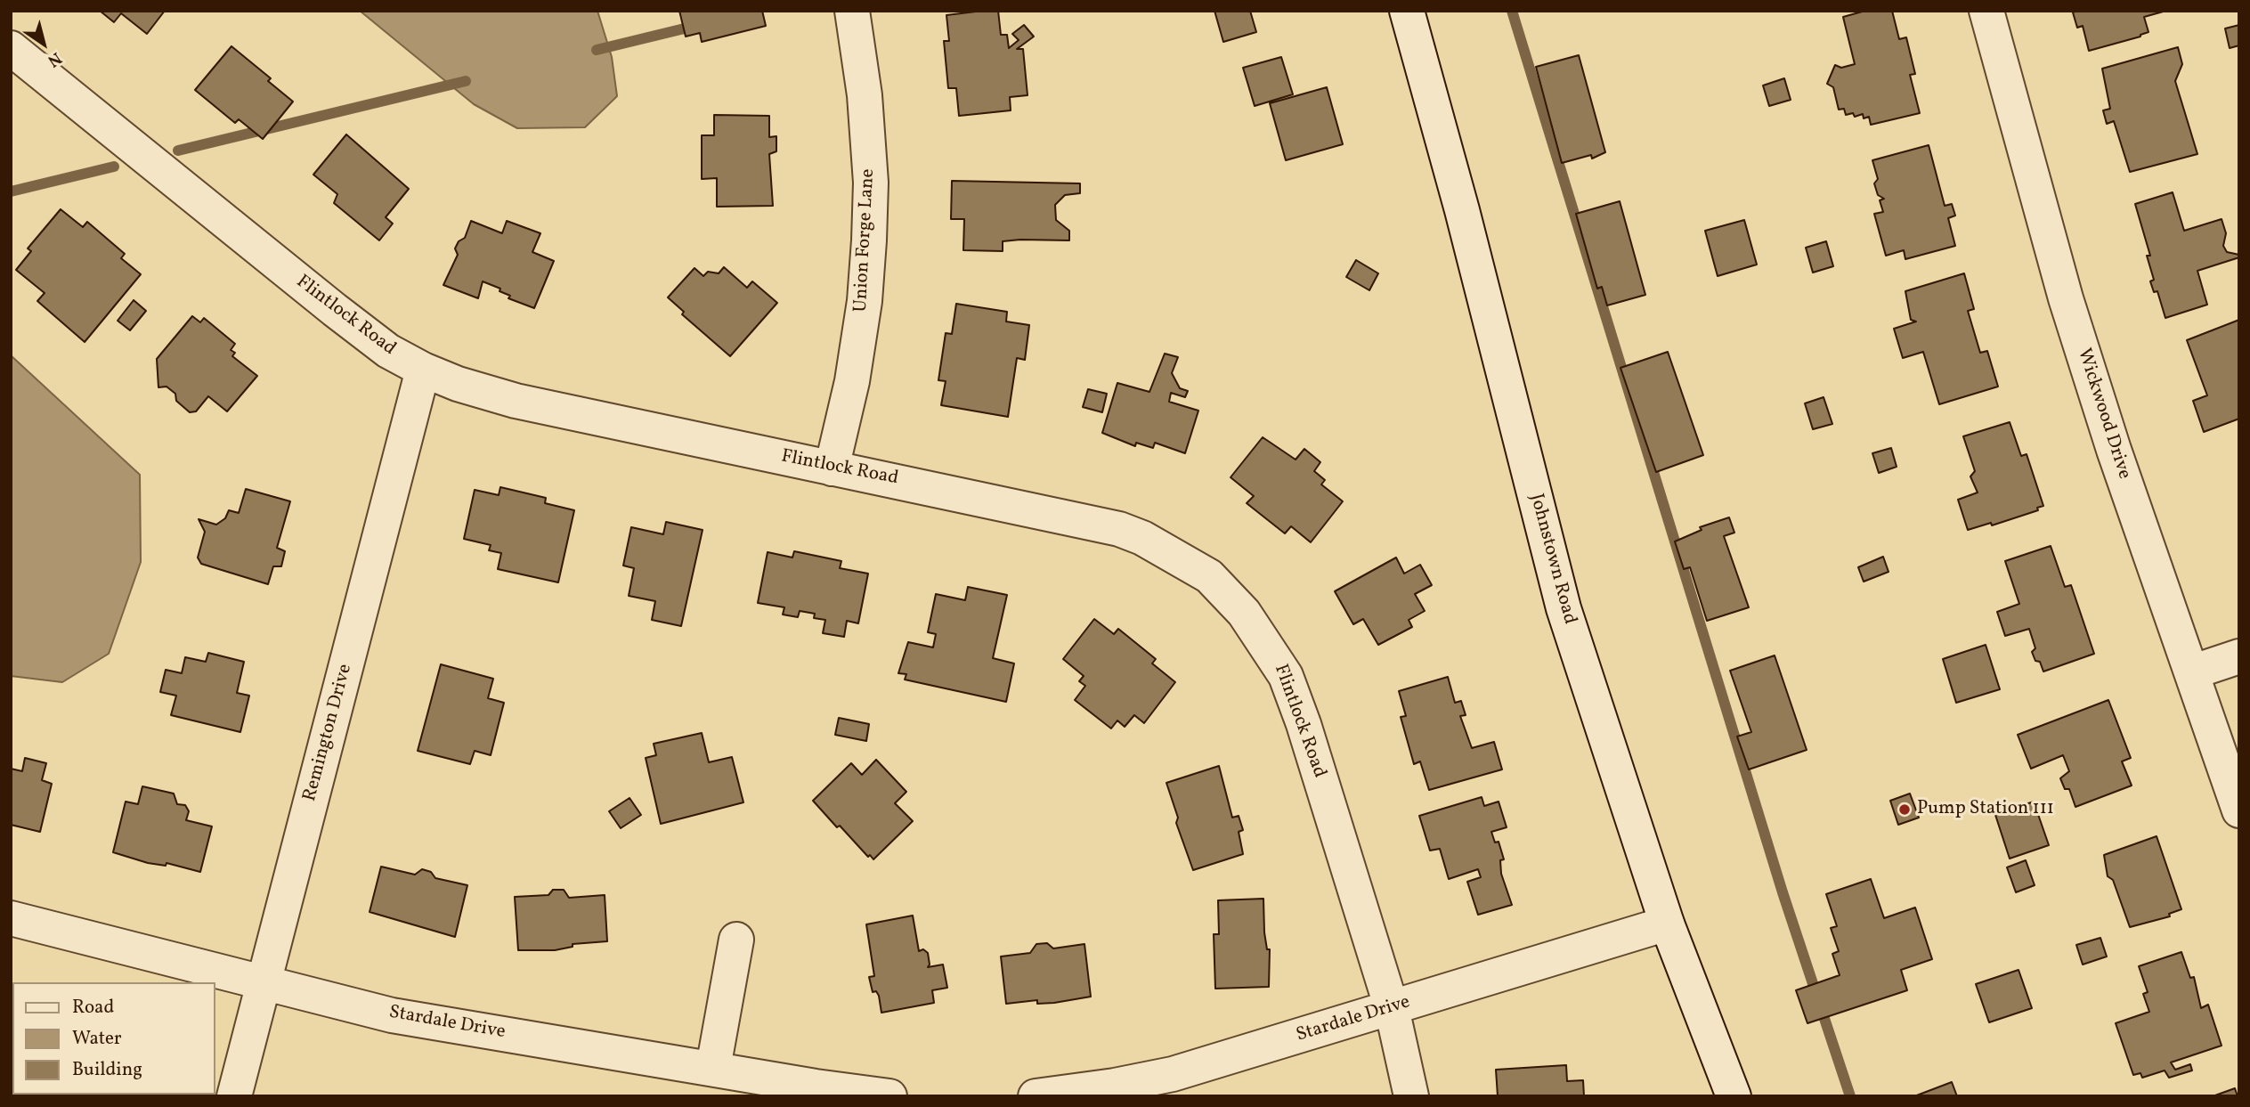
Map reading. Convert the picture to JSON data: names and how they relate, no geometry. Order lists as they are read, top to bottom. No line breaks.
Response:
{"streets":{"street":["Union Forge Lane","Flintlock Road","Wickwood Drive","Johnstown Road","Remington Drive","Stardale Drive"]},"crossings":[["Union Forge Lane","Flintlock Road"],["Flintlock Road","Remington Drive"],["Flintlock Road","Stardale Drive"],["Johnstown Road","Stardale Drive"],["Remington Drive","Stardale Drive"]],"places":["Pump Station 111"],"legend":["Road","Water","Building"],"north":"bottom right"}
